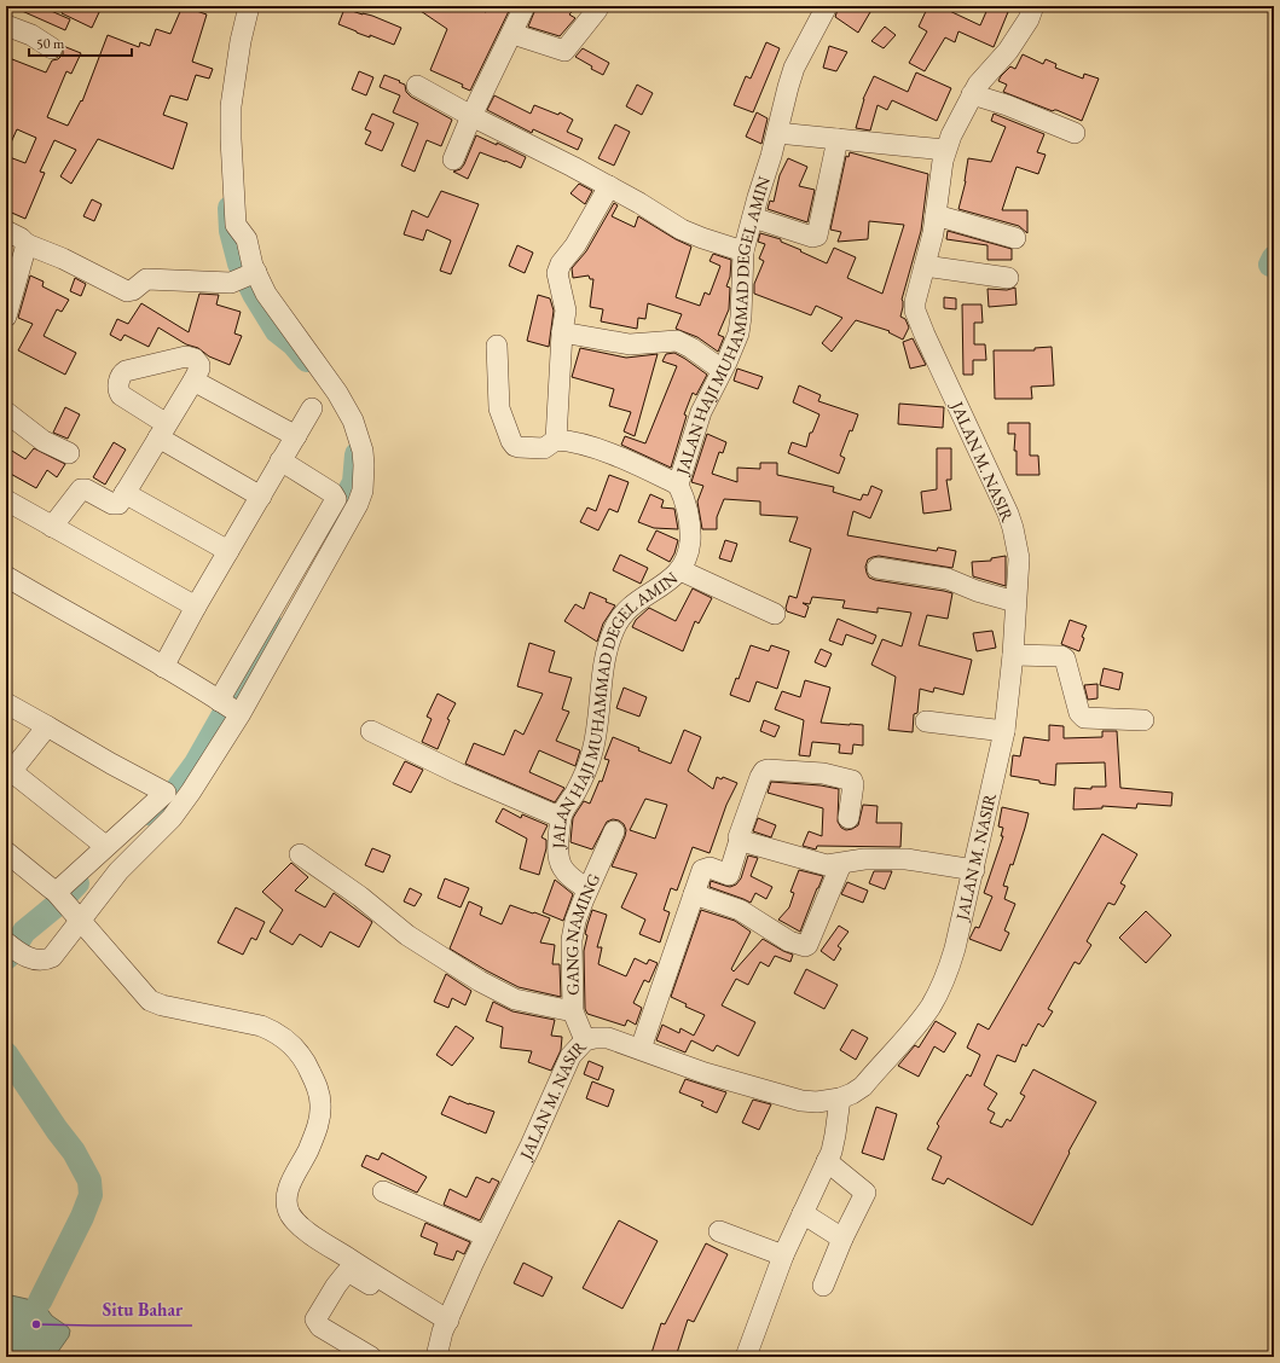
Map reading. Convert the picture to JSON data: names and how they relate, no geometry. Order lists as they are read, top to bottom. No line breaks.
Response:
{"streets":{"street":["JALAN HAJI MUHAMMAD DEGEL AMIN","JALAN M. NASIR","GANG NAMING"]},"crossings":[["JALAN HAJI MUHAMMAD DEGEL AMIN","GANG NAMING"],["JALAN M. NASIR","GANG NAMING"]],"places":["Situ Bahar"],"scale_bar":"50 m"}
